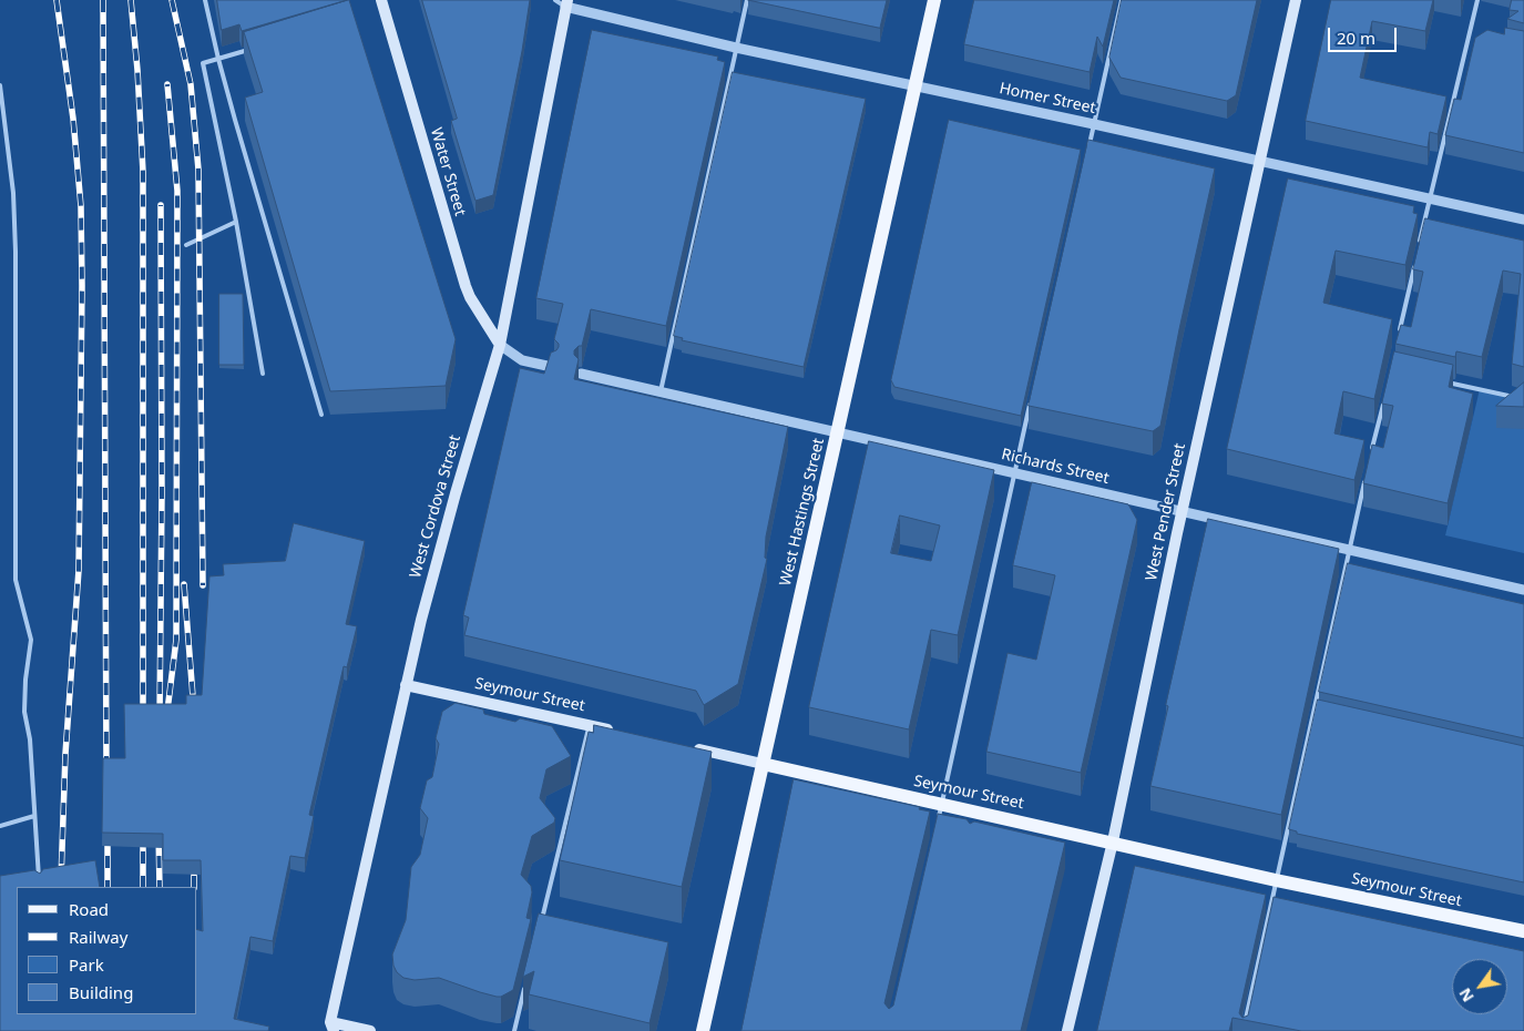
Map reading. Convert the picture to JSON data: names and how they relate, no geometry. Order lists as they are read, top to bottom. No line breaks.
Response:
{"streets":{"main road":["Water Street","West Cordova Street","West Hastings Street","West Pender Street","Seymour Street"],"street":["Homer Street","Richards Street"]},"crossings":[["Homer Street","West Cordova Street"],["Homer Street","West Hastings Street"],["Homer Street","West Pender Street"],["Water Street","West Cordova Street"],["Richards Street","West Hastings Street"],["Richards Street","West Pender Street"],["West Cordova Street","Seymour Street"],["West Hastings Street","Seymour Street"],["West Pender Street","Seymour Street"]],"legend":["Road","Railway","Park","Building"],"scale_bar":"20 m","north":"bottom left"}
